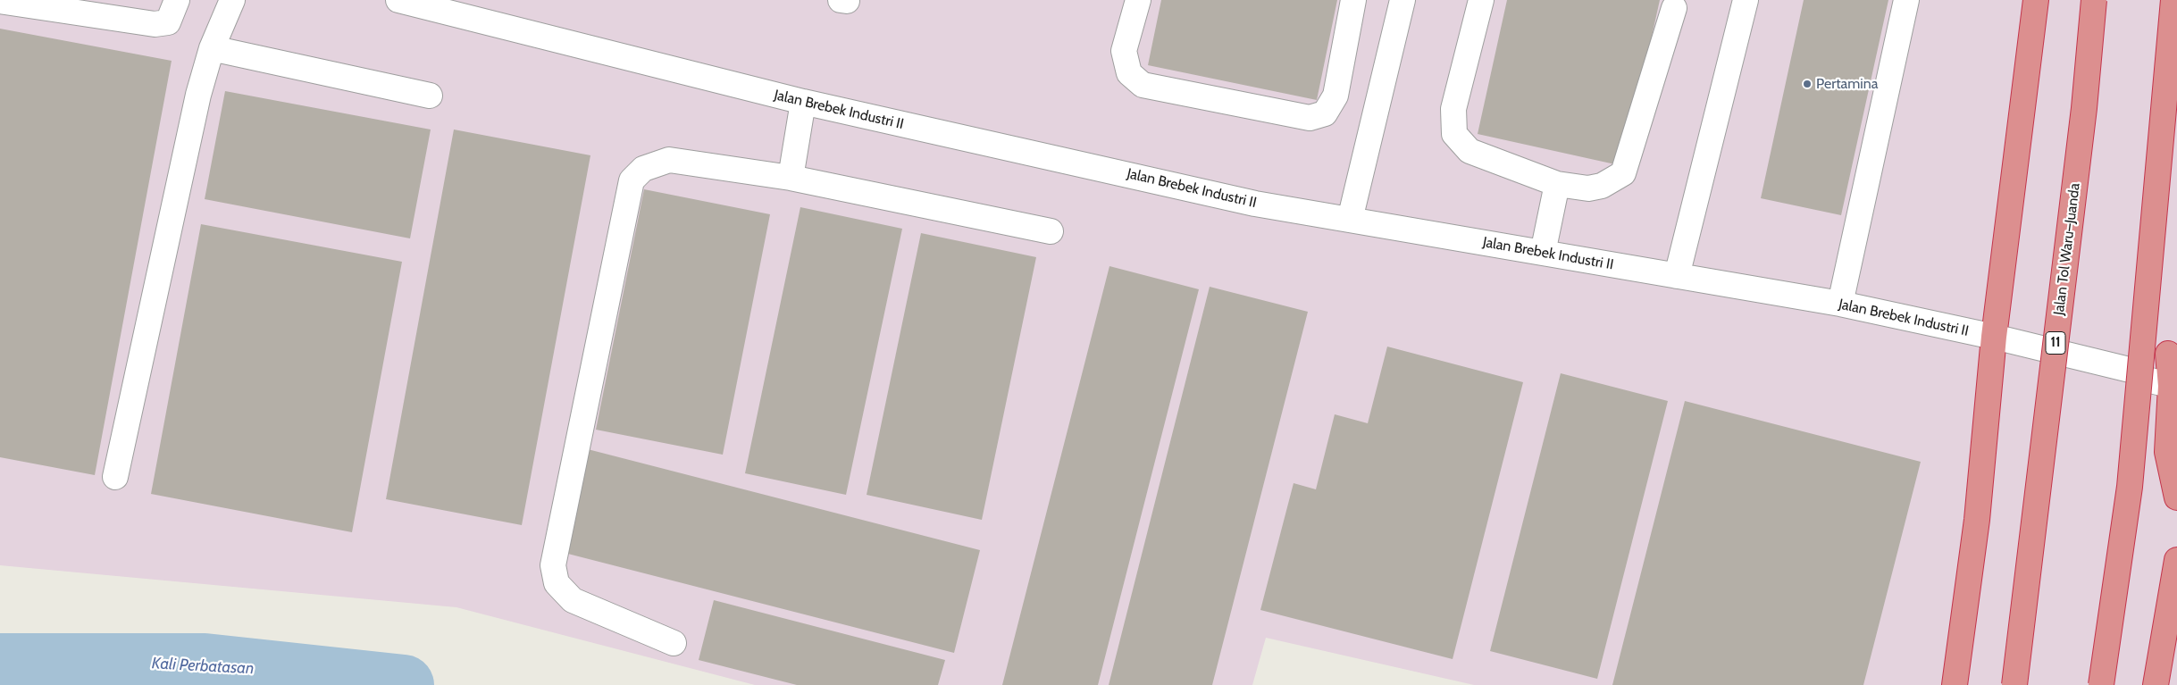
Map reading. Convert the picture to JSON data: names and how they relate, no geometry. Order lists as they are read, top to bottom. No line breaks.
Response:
{"streets":{"highway":["Jalan Tol Waru–Juanda","11"],"street":["Jalan Brebek Industri II"]},"water":["Kali Perbatasan"],"places":["Pertamina"]}
